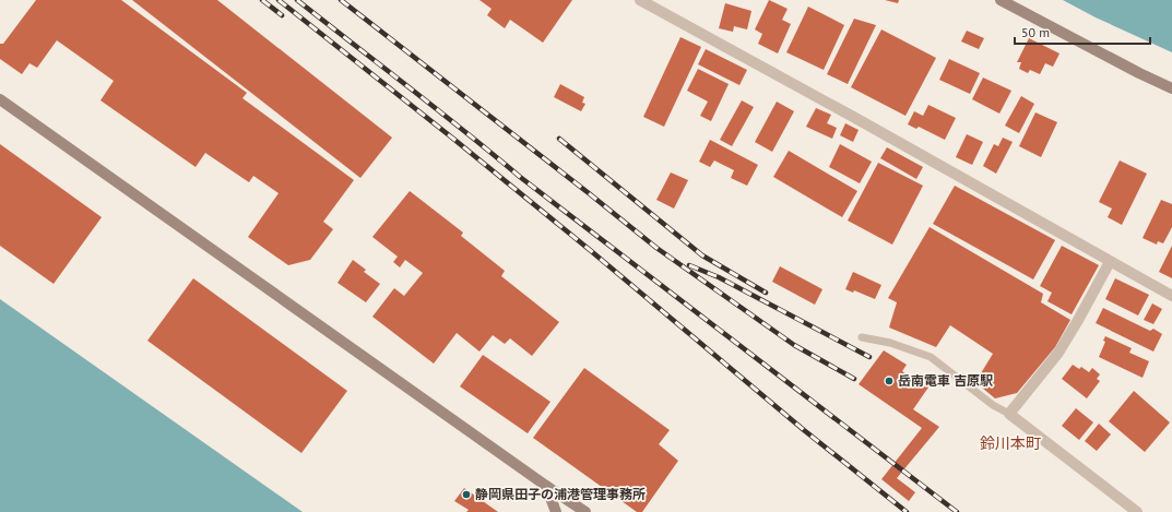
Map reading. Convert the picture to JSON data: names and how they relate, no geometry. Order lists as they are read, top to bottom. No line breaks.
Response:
{"districts":["鈴川本町"],"places":["岳南電車 吉原駅","静岡県田子の浦港管理事務所"],"scale_bar":"50 m"}
